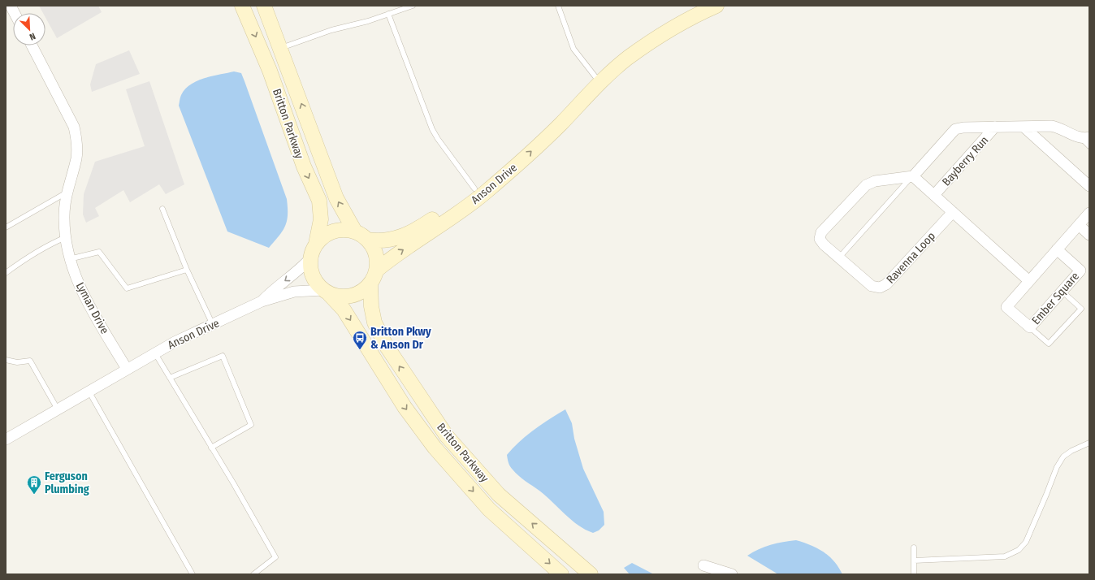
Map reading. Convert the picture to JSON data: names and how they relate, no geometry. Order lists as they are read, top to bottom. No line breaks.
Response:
{"streets":{"main road":["Britton Parkway","Anson Drive"],"street":["Bayberry Run","Ravenna Loop","Ember Square","Lyman Drive"]},"crossings":[["Britton Parkway","Anson Drive"],["Bayberry Run","Ravenna Loop"],["Anson Drive","Lyman Drive"]],"places":{"bus stop":["Britton Pkwy & Anson Dr"],"building":["Ferguson Plumbing"]},"north":"bottom right"}
